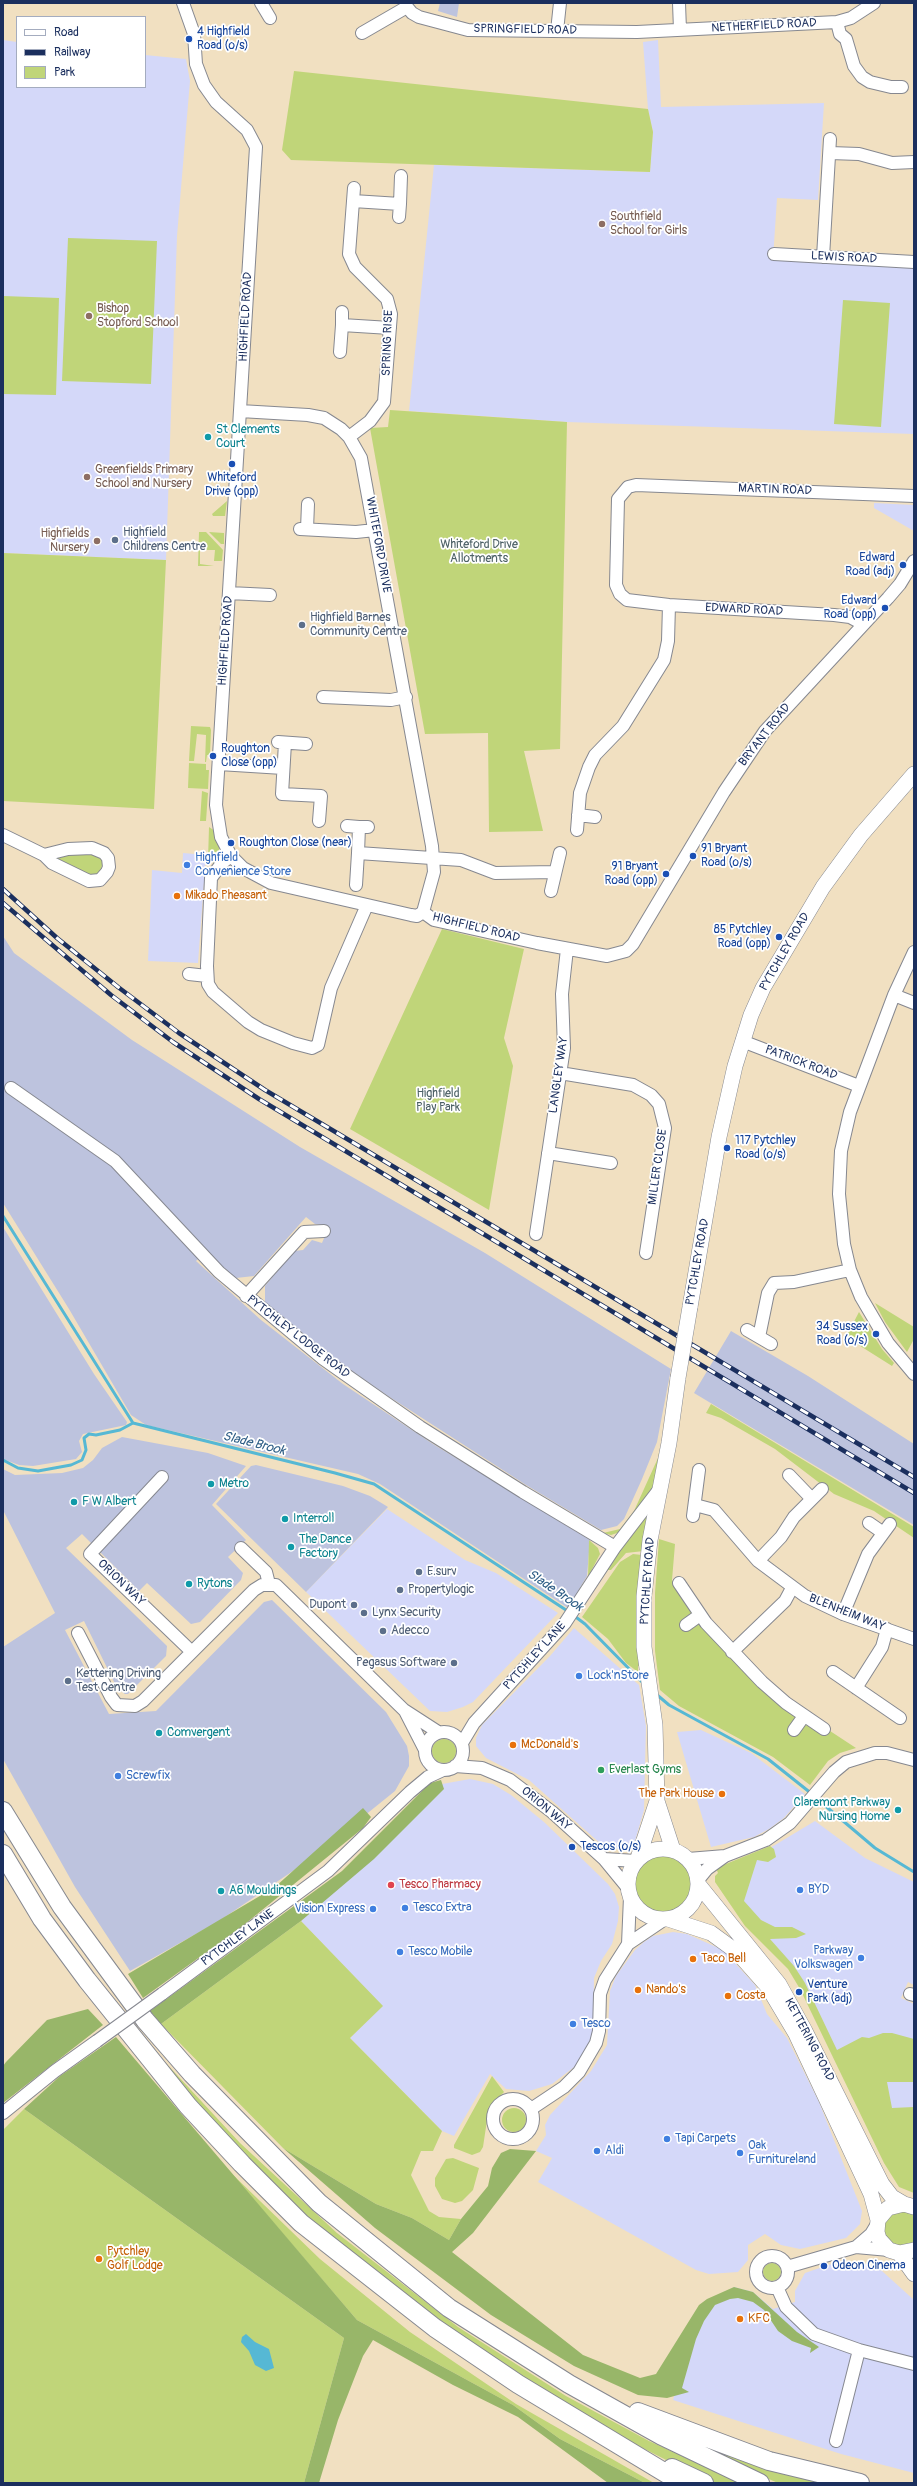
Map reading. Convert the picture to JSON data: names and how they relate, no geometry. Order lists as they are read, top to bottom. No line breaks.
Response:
{"streets":{"main road":["PYTCHLEY ROAD","KETTERING ROAD"],"street":["NETHERFIELD ROAD","SPRINGFIELD ROAD","LEWIS ROAD","HIGHFIELD ROAD","SPRING RISE","MARTIN ROAD","WHITEFORD DRIVE","EDWARD ROAD","BRYANT ROAD","PATRICK ROAD","LANGLEY WAY","MILLER CLOSE","PYTCHLEY LODGE ROAD","ORION WAY","BLENHEIM WAY","PYTCHLEY LANE"]},"crossings":[["NETHERFIELD ROAD","SPRINGFIELD ROAD"],["HIGHFIELD ROAD","WHITEFORD DRIVE"],["HIGHFIELD ROAD","BRYANT ROAD"],["HIGHFIELD ROAD","LANGLEY WAY"],["SPRING RISE","WHITEFORD DRIVE"],["MARTIN ROAD","EDWARD ROAD"],["EDWARD ROAD","BRYANT ROAD"],["PYTCHLEY ROAD","PATRICK ROAD"],["PYTCHLEY ROAD","ORION WAY"],["PYTCHLEY ROAD","PYTCHLEY LANE"],["PYTCHLEY ROAD","KETTERING ROAD"],["LANGLEY WAY","MILLER CLOSE"],["PYTCHLEY LODGE ROAD","PYTCHLEY LANE"],["ORION WAY","PYTCHLEY LANE"],["ORION WAY","KETTERING ROAD"]],"water":["Slade Brook"],"parks":["Whiteford Drive Allotments","Highfield Play Park"],"places":["4 Highfield Road (o/s)","Southfield School for Girls","Bishop Stopford School","St Clements Court","Whiteford Drive (opp)","Greenfields Primary School and Nursery","Highfield Childrens Centre","Highfields Nursery","Edward Road (adj)","Edward Road (opp)","Highfield Barnes Community Centre","Roughton Close (opp)","Roughton Close (near)","91 Bryant Road (o/s)","Highfield Convenience Store","91 Bryant Road (opp)","Mikado Pheasant","85 Pytchley Road (opp)","117 Pytchley Road (o/s)","34 Sussex Road (o/s)","Metro","F W Albert","Interroll","The Dance Factory","E.surv","Rytons","Propertylogic","Dupont","Lynx Security","Adecco","Pegasus Software","Lock'nStore","Kettering Driving Test Centre","Comvergent","McDonald's","Everlast Gyms","Screwfix","The Park House","Claremont Parkway Nursing Home","Tescos (o/s)","Tesco Pharmacy","BYD","A6 Mouldings","Tesco Extra","Vision Express","Tesco Mobile","Parkway Volkswagen","Taco Bell","Nando's","Venture Park (adj)","Costa","Tesco","Tapi Carpets","Aldi","Oak Furnitureland","Pytchley Golf Lodge","Odeon Cinema","KFC"],"legend":["Road","Railway","Park"]}
